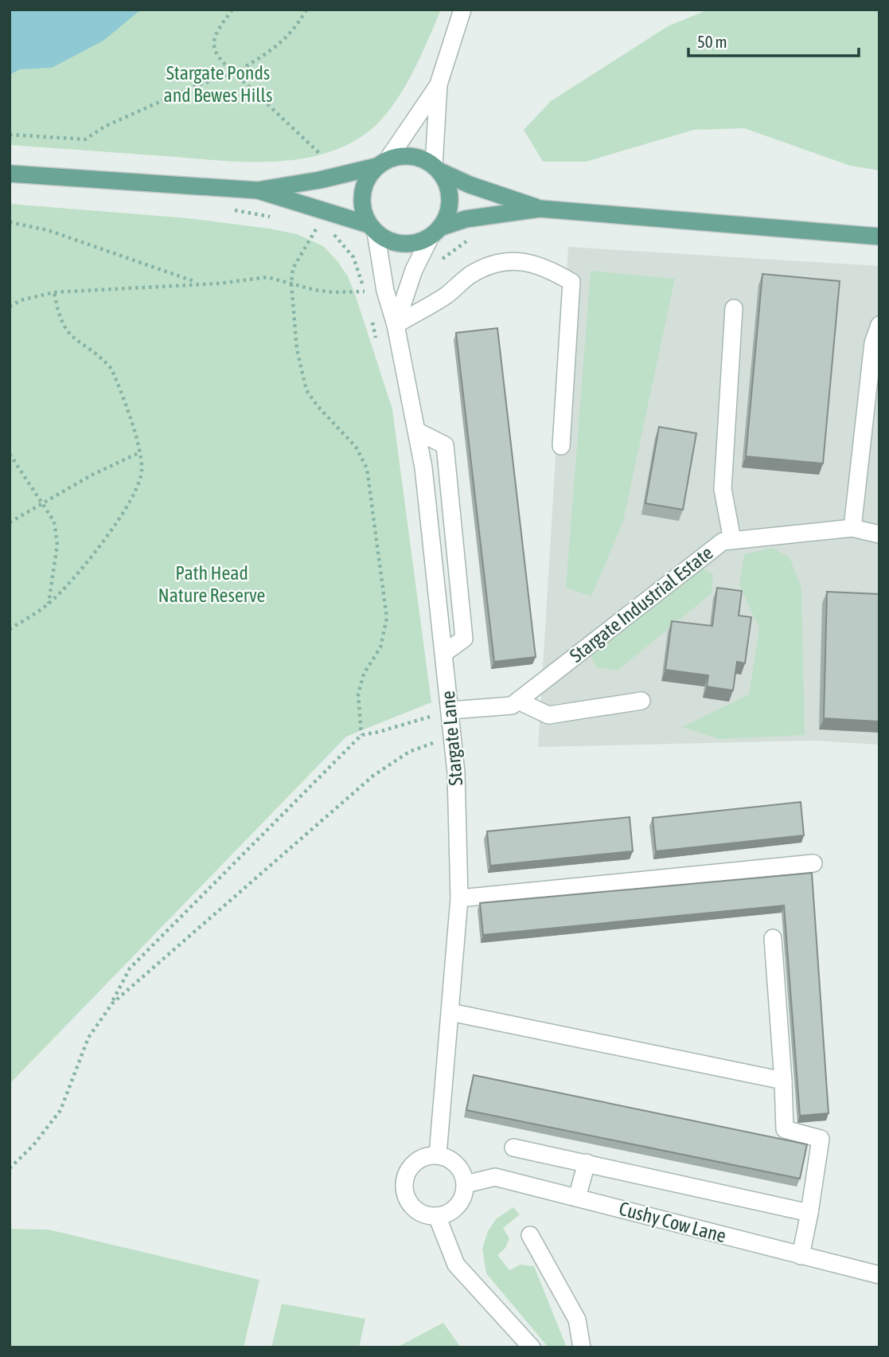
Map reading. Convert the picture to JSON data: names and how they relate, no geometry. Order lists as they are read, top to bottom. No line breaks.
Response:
{"streets":{"street":["Stargate Industrial Estate","Stargate Lane","Cushy Cow Lane"]},"crossings":[["Stargate Industrial Estate","Stargate Lane"],["Stargate Lane","Cushy Cow Lane"]],"parks":["Stargate Ponds and Bewes Hills","Path Head Nature Reserve"],"scale_bar":"50 m"}
